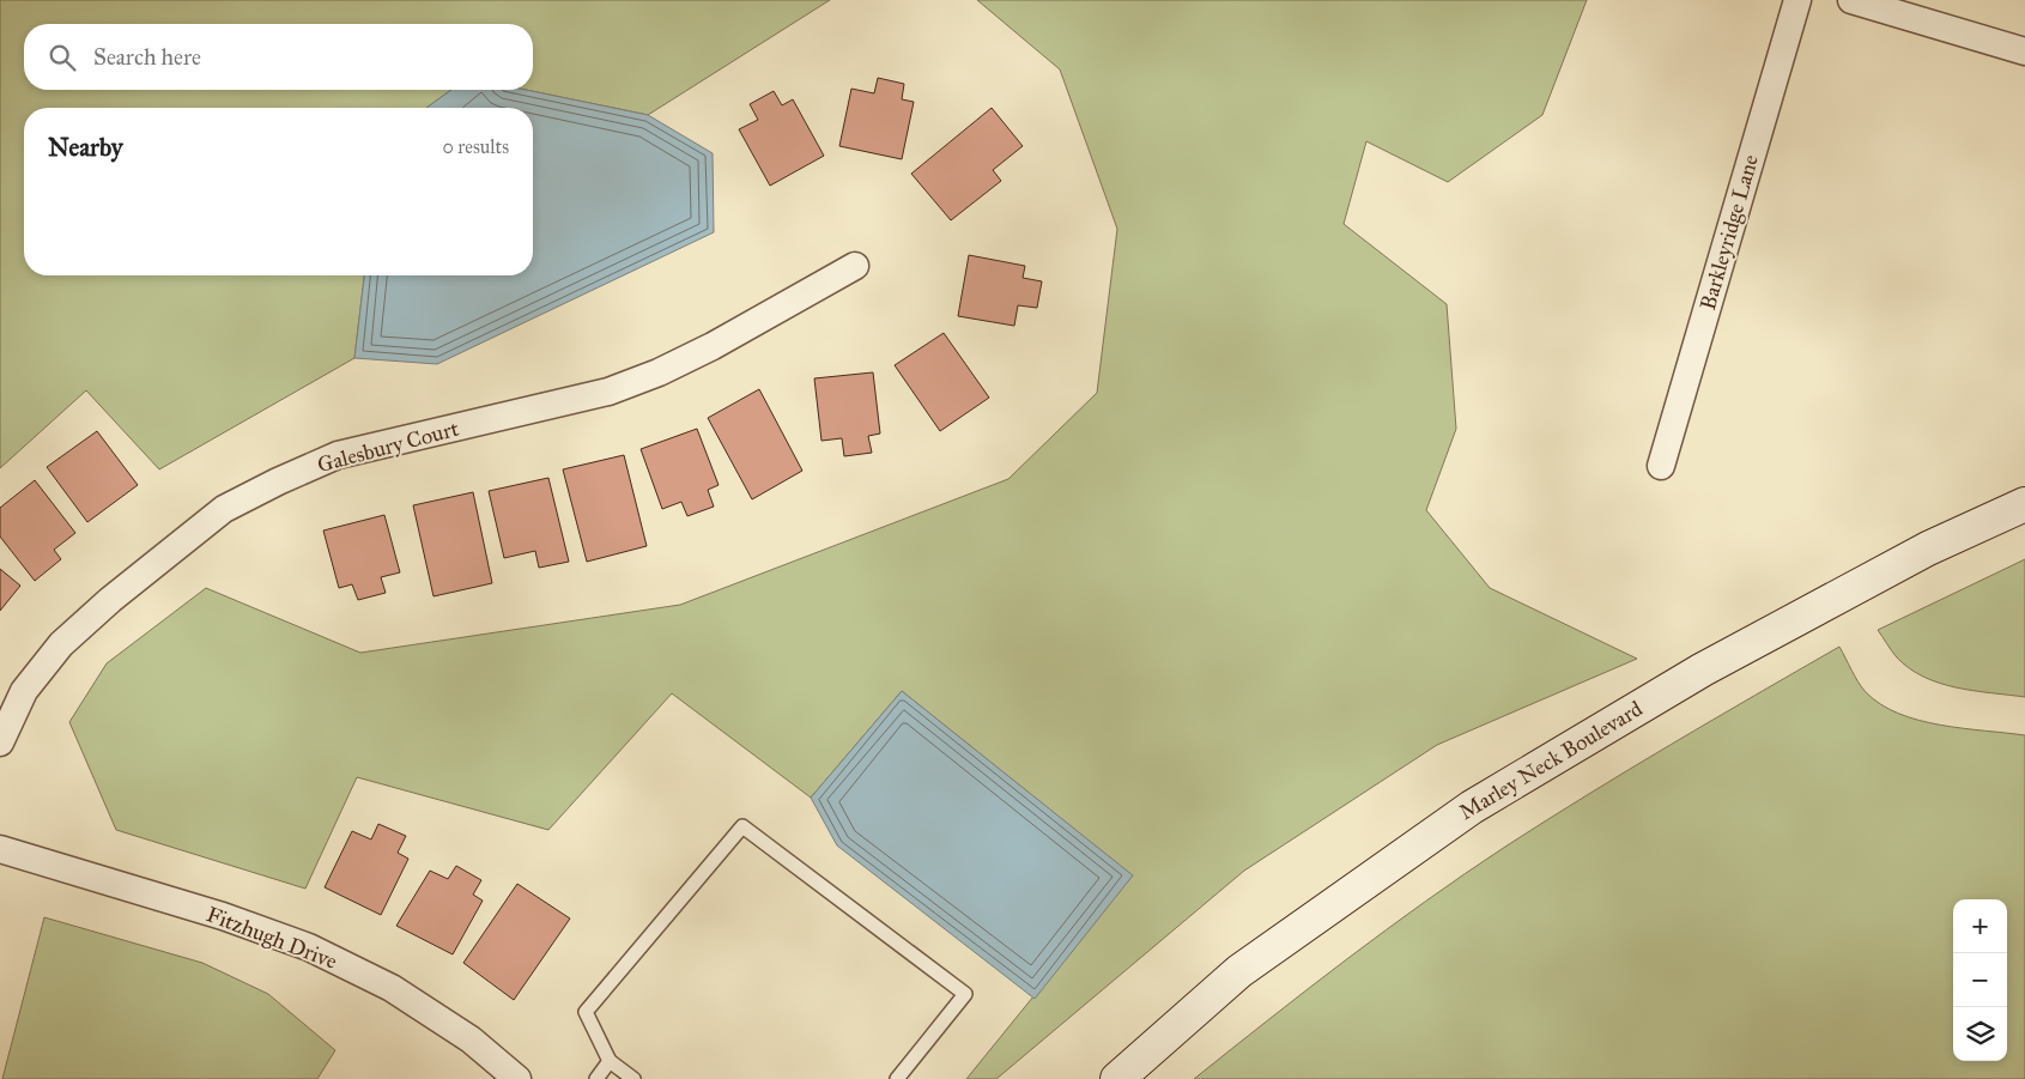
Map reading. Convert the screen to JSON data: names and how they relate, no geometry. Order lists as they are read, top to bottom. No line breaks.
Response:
{"streets":{"main road":["Marley Neck Boulevard"],"street":["Barkleyridge Lane","Galesbury Court","Fitzhugh Drive"]},"page":{"search":"Search here","heading":["Nearby","0 results"],"map_buttons":["+","−"]}}
